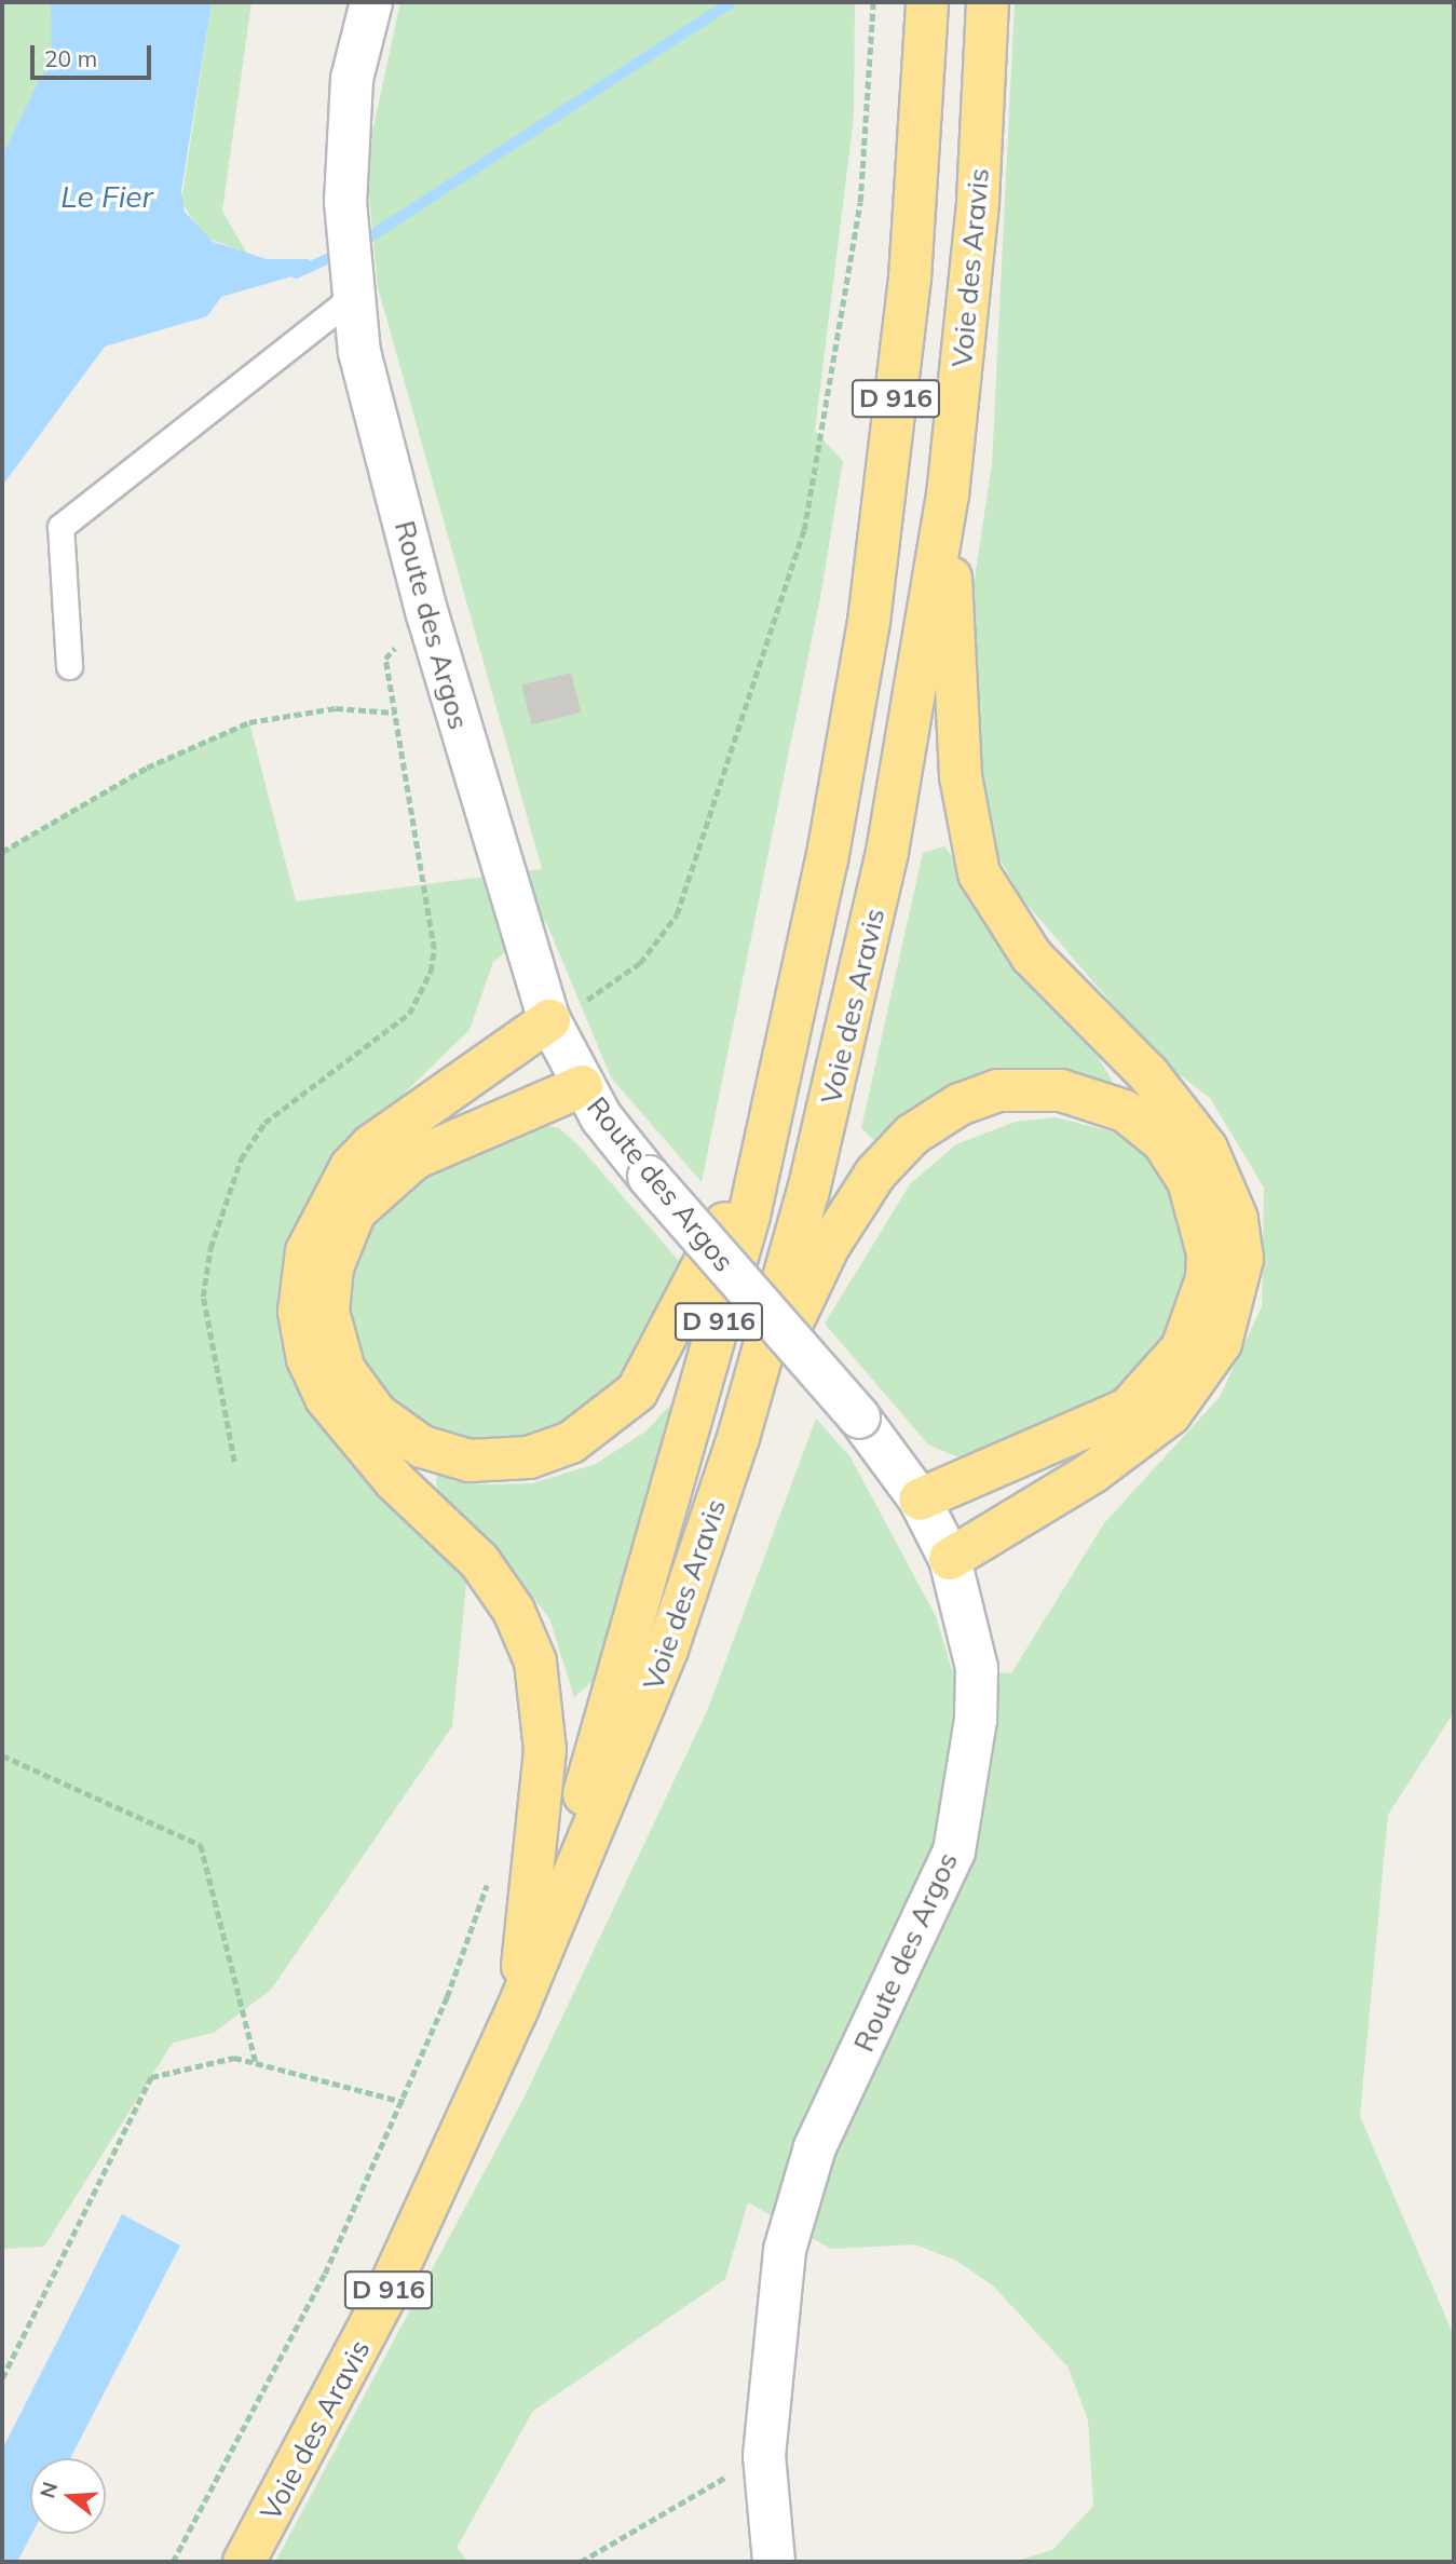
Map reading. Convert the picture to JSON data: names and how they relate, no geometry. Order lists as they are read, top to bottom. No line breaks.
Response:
{"streets":{"highway":["Voie des Aravis","D 916"],"street":["Route des Argos"]},"water":["Le Fier"],"scale_bar":"20 m","north":"left"}
